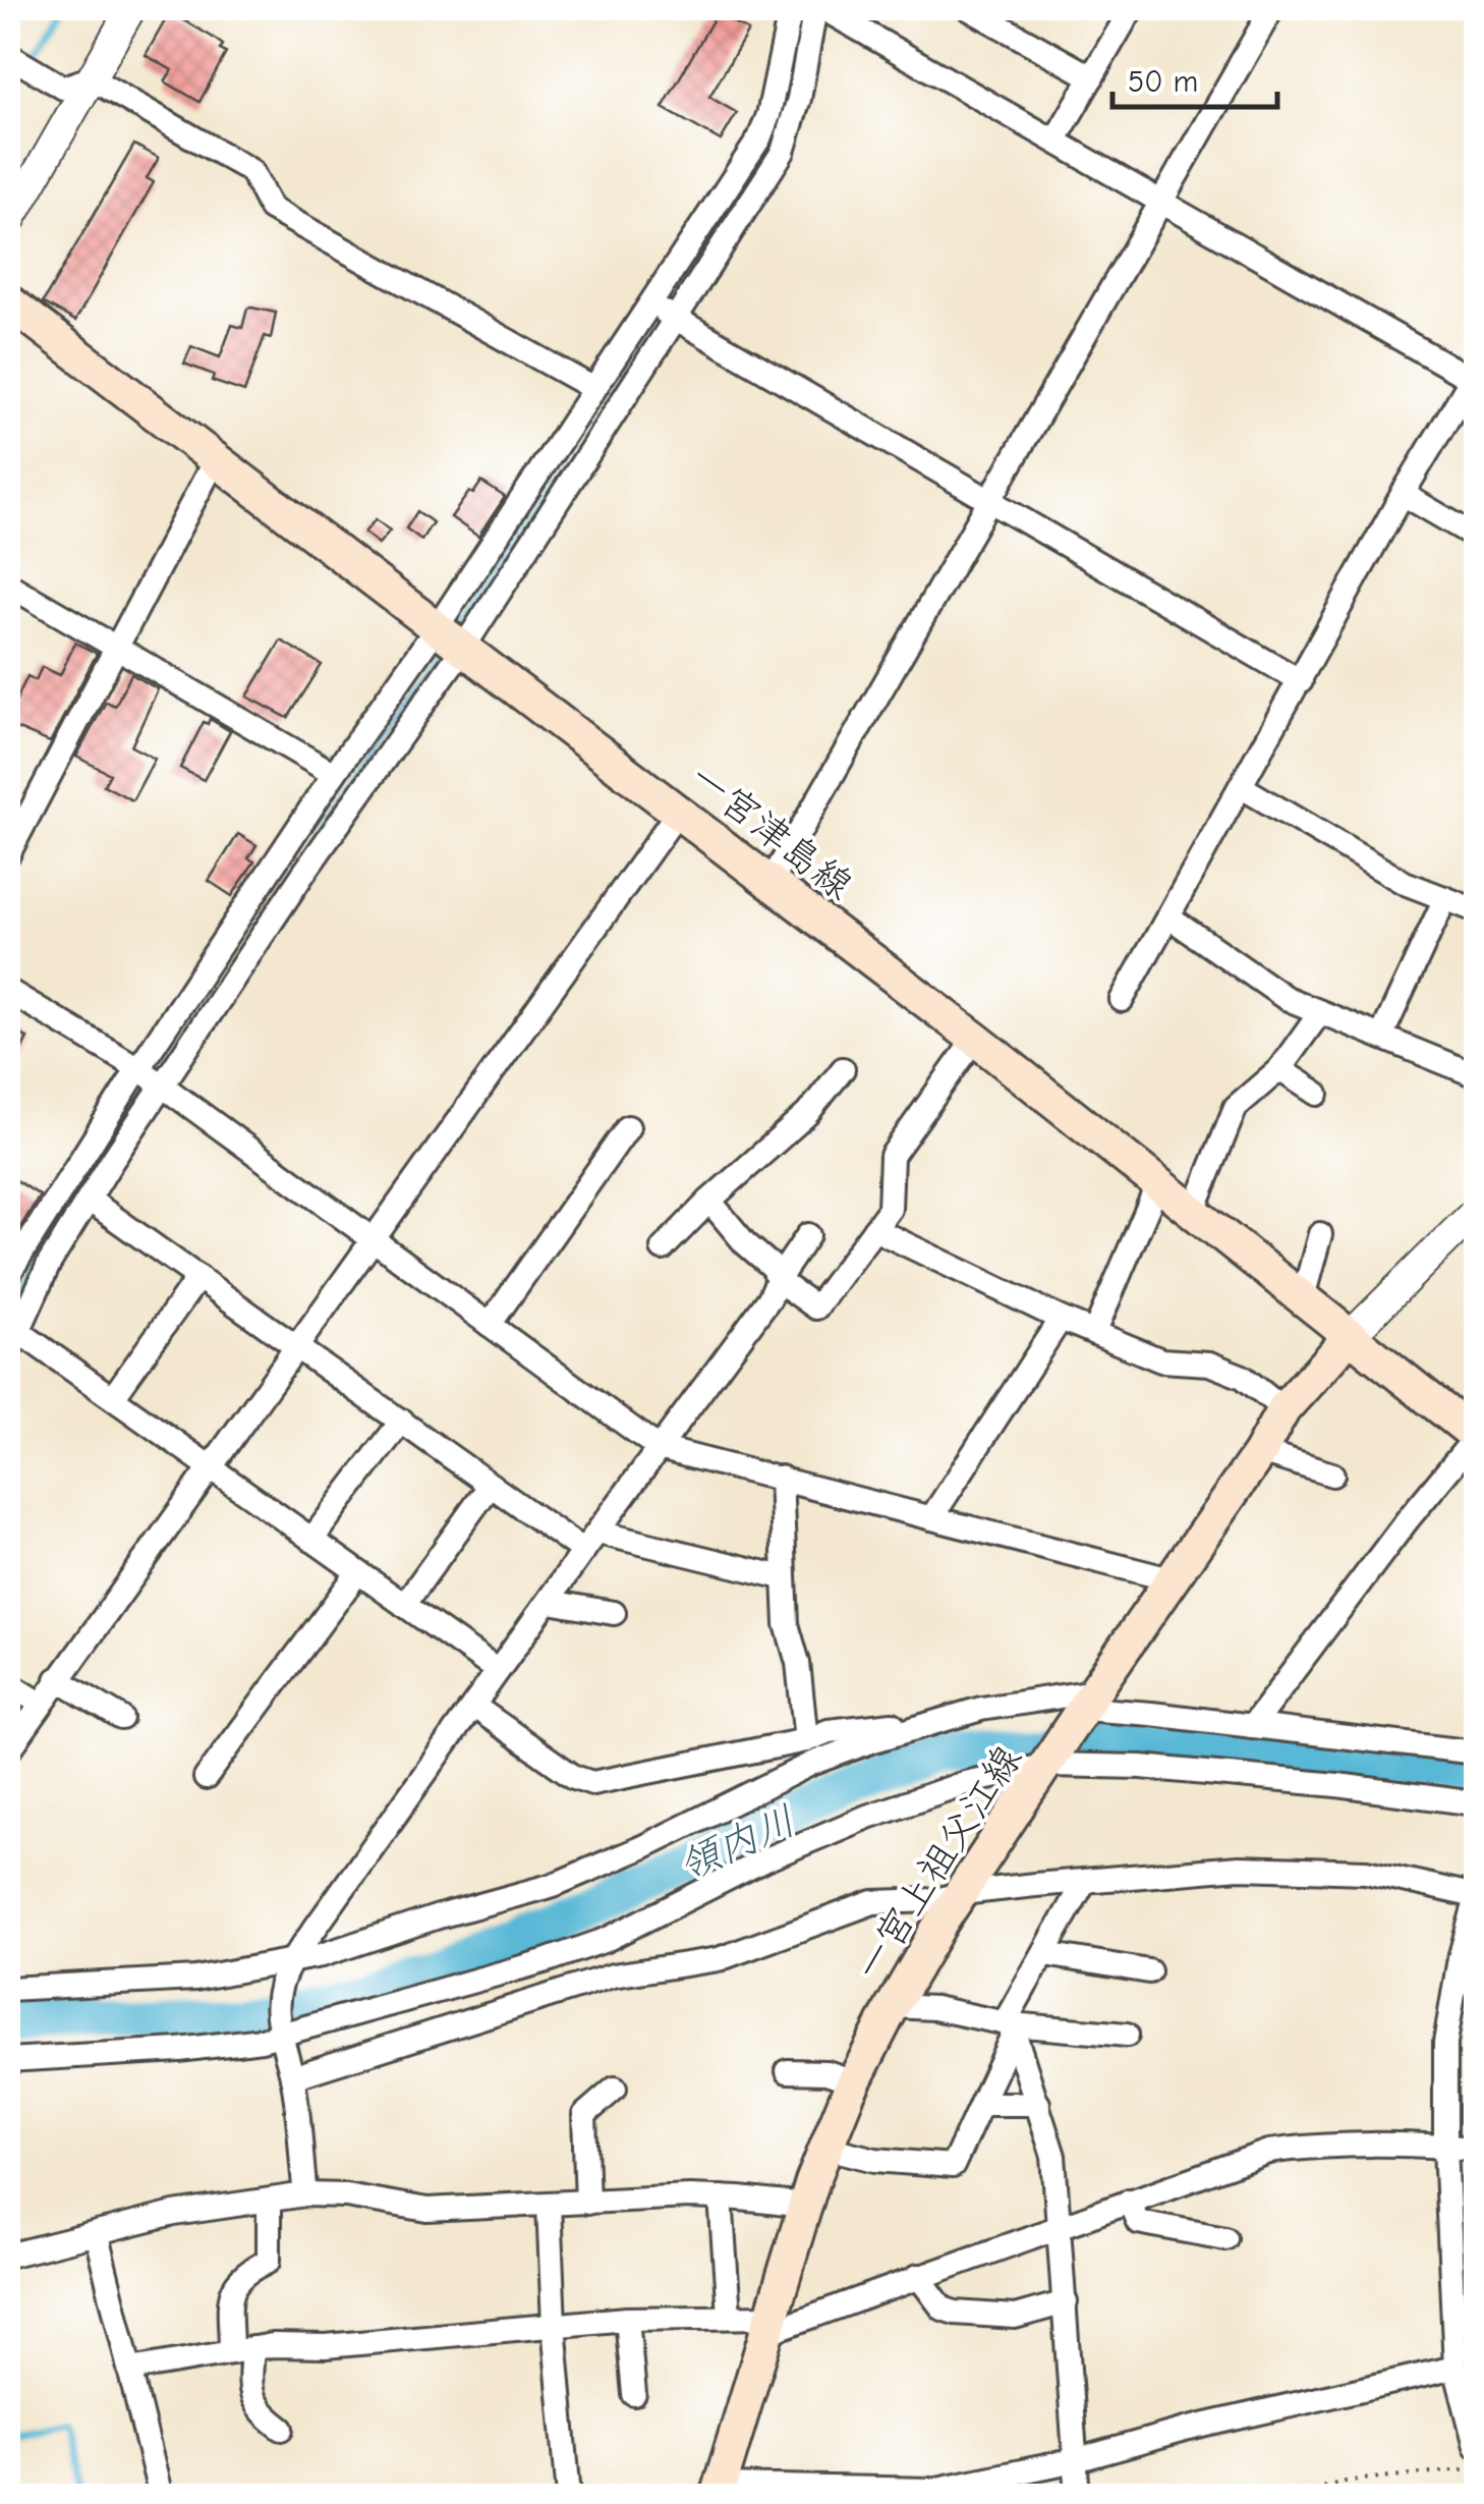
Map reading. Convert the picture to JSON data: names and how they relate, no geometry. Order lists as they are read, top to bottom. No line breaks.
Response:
{"streets":{"main road":["一宮津島線","一宮上祖父江線"]},"crossings":[["一宮津島線","一宮上祖父江線"]],"water":["領内川"],"scale_bar":"50 m"}
